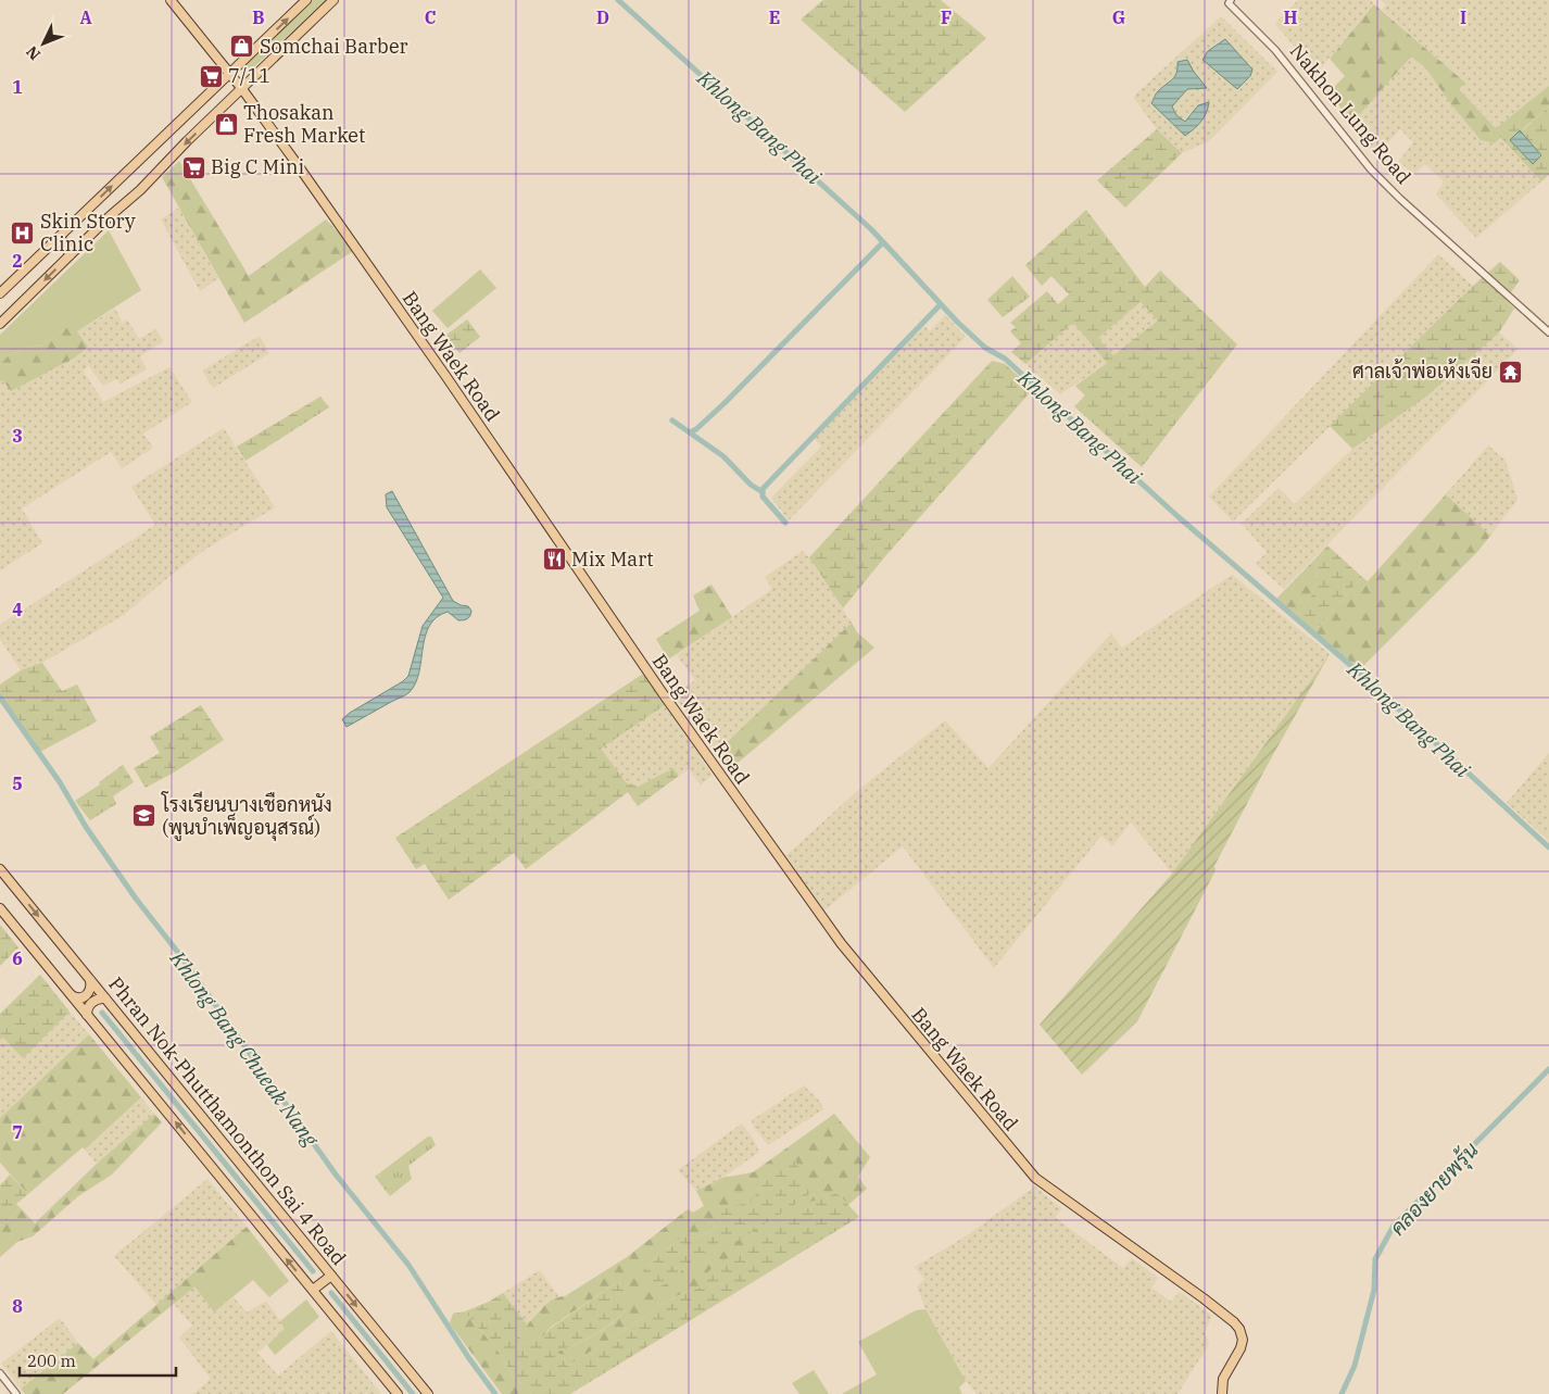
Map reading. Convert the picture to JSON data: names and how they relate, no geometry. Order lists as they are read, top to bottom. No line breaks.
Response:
{"streets":{"main road":["Bang Waek Road","Phran Nok-Phutthamonthon Sai 4 Road"],"street":["Nakhon Lung Road"]},"water":["Khlong Bang Phai","Khlong Bang Chueak Nang","คลองยายพรุ้น"],"places":{"shop":["Somchai Barber","Thosakan Fresh Market"],"supermarket":["7/11","Big C Mini"],"hospital":["Skin Story Clinic"],"temple":["ศาลเจ้าพ่อเห้งเจีย"],"restaurant":["Mix Mart"],"school or university":["โรงเรียนบางเชือกหนัง (พูนบำเพ็ญอนุสรณ์)"]},"scale_bar":"200 m","north":"bottom left","grid":{"columns":["A","B","C","D","E","F","G","H","I"],"rows":["1","2","3","4","5","6","7","8"]}}
